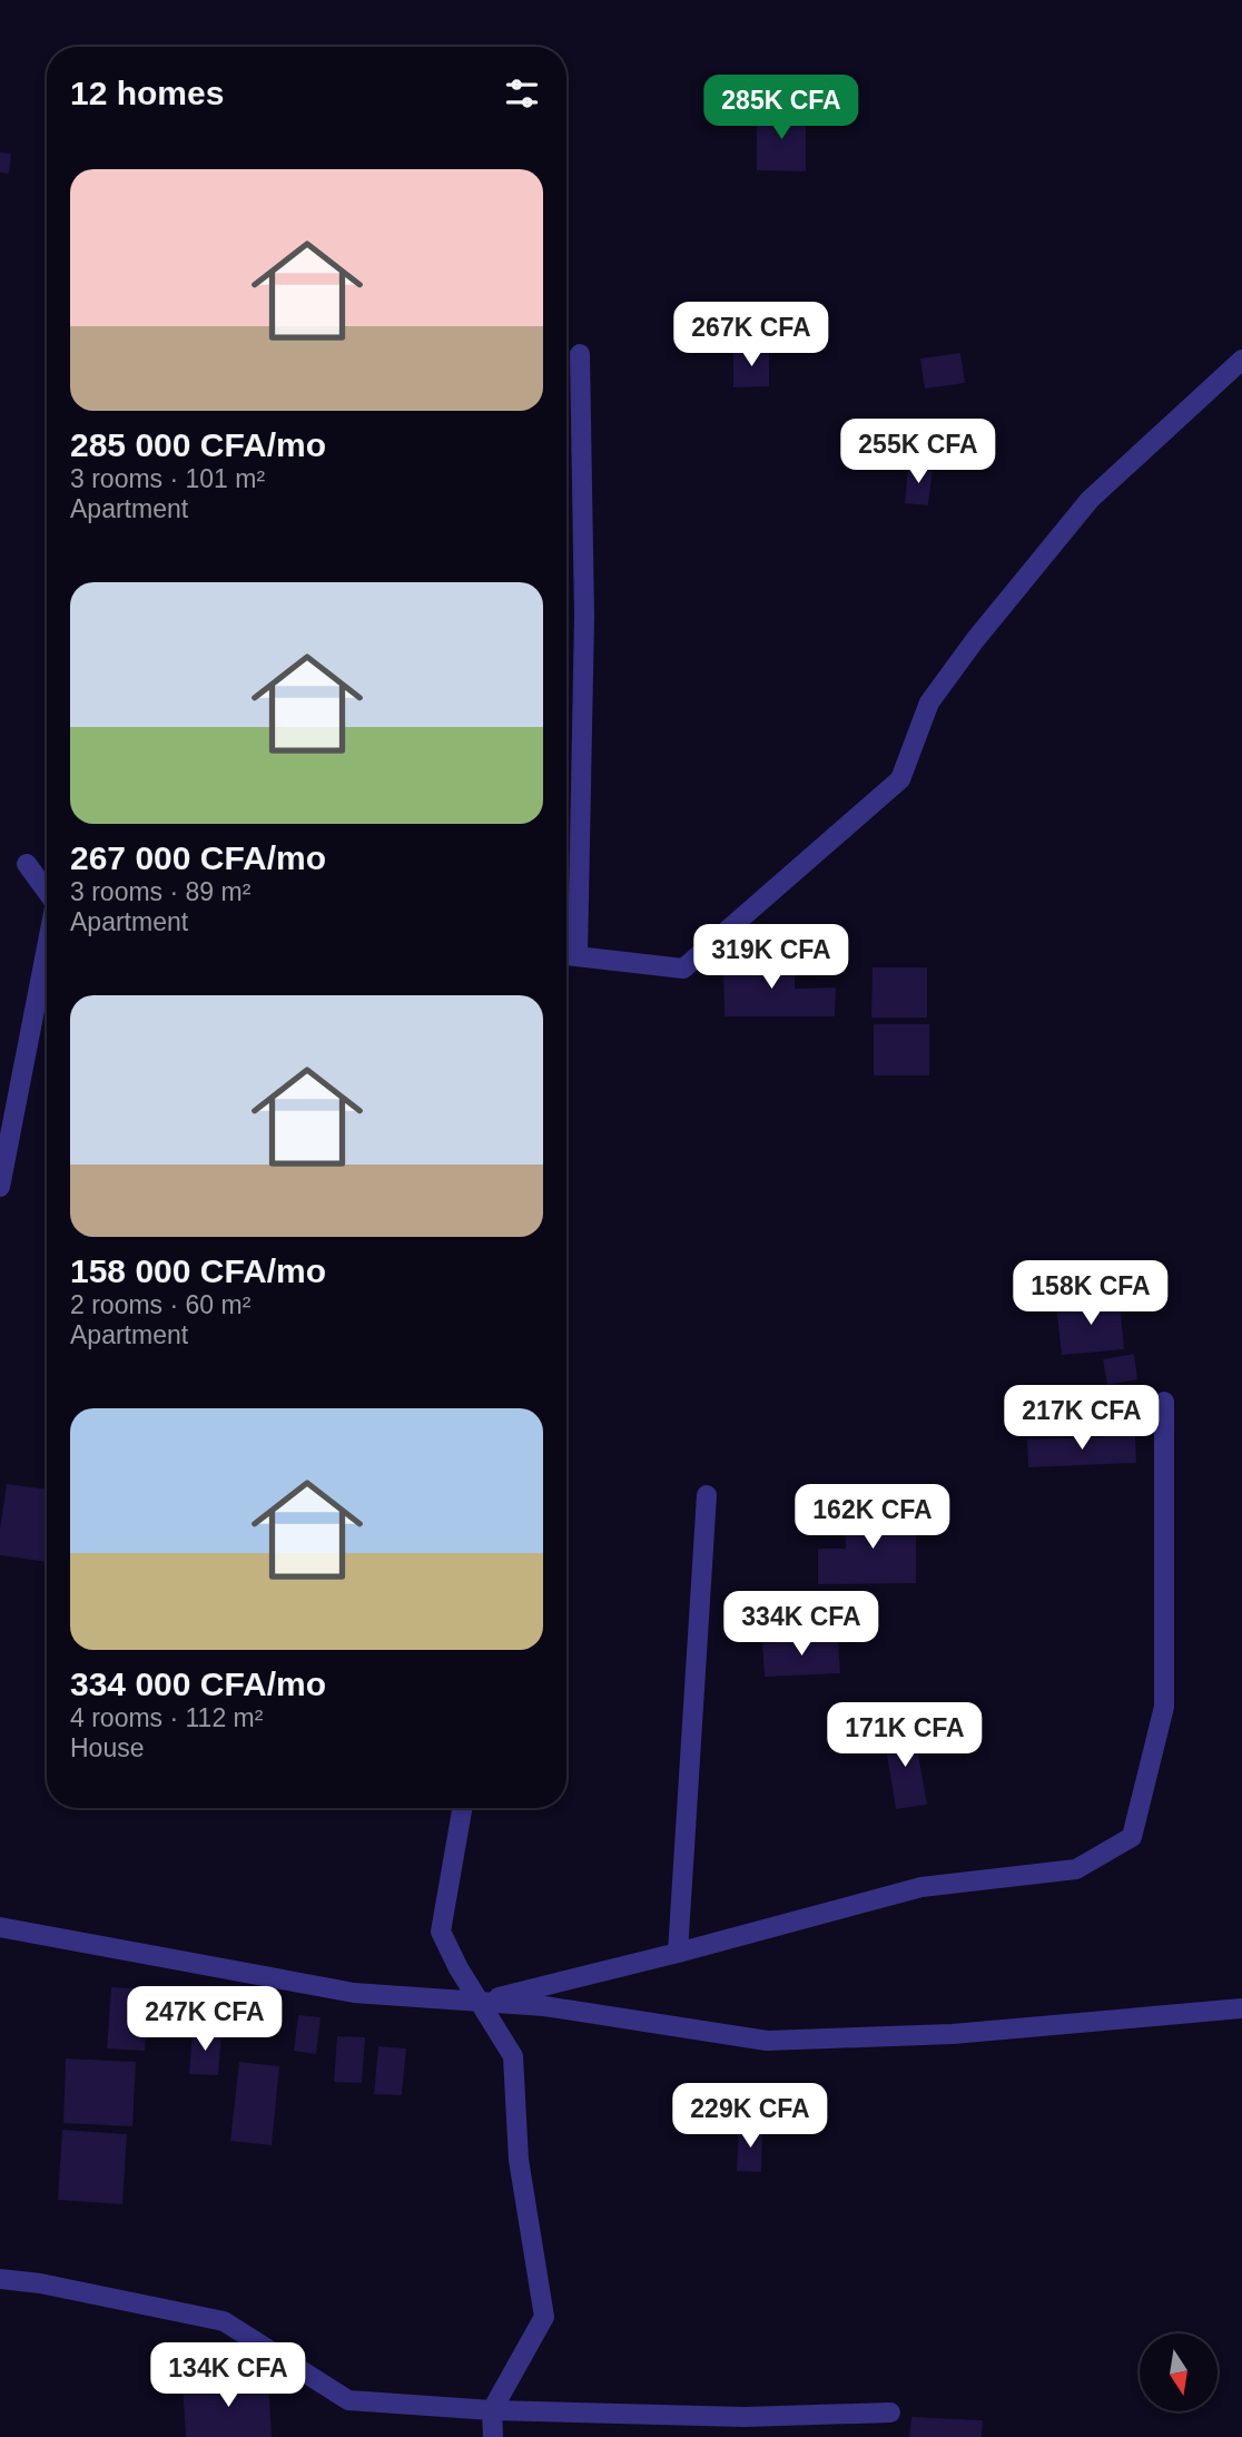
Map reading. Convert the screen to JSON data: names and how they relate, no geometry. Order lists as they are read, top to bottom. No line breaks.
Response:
{"north":"bottom","page":{"heading":"12 homes","price":["285K CFA","267K CFA","255K CFA","319K CFA","158K CFA","217K CFA","162K CFA","334K CFA","171K CFA","247K CFA","229K CFA","134K CFA"],"list":[{"name":"285 000 CFA/mo","note":"3 rooms · 101 m² · Apartment"},{"name":"267 000 CFA/mo","note":"3 rooms · 89 m² · Apartment"},{"name":"158 000 CFA/mo","note":"2 rooms · 60 m² · Apartment"},{"name":"334 000 CFA/mo","note":"4 rooms · 112 m² · House"}]}}
